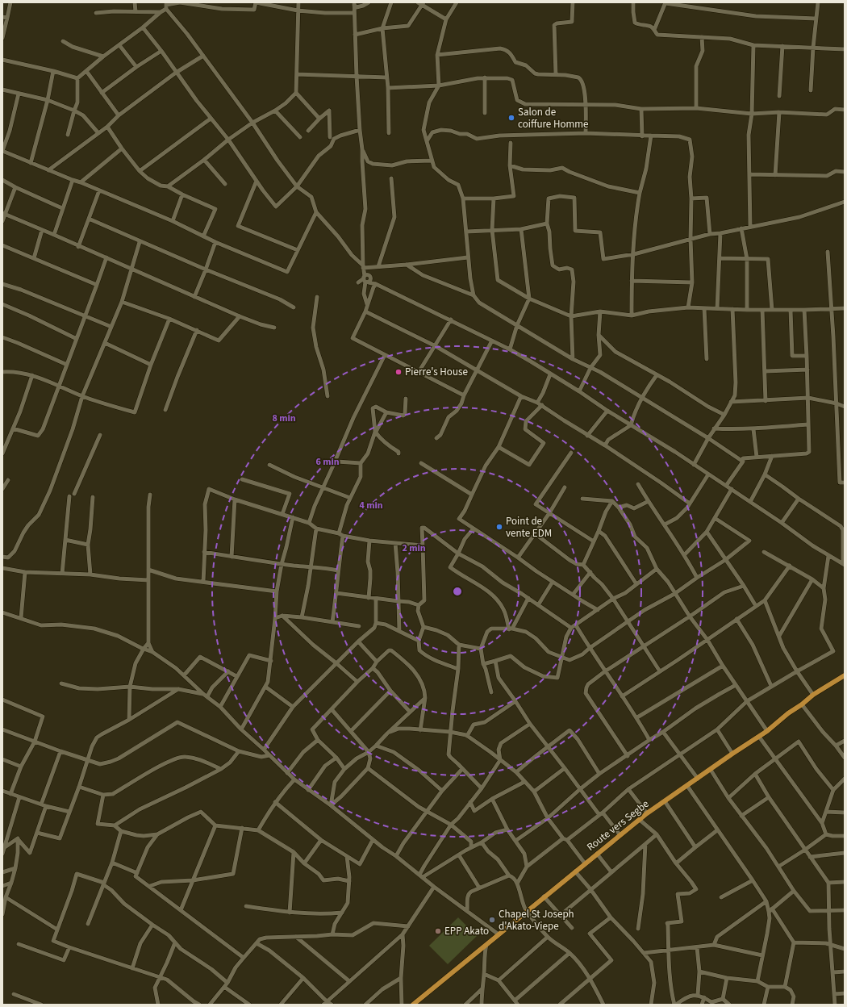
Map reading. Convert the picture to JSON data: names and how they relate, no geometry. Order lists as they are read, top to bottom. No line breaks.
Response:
{"streets":{"main road":["Route vers Segbe"]},"places":["Salon de coiffure Homme","Pierre's House","Point de vente EDM","Chapel St Joseph d'Akato-Viepe","EPP Akato"],"rings":["8 min","6 min","4 min","2 min"]}
